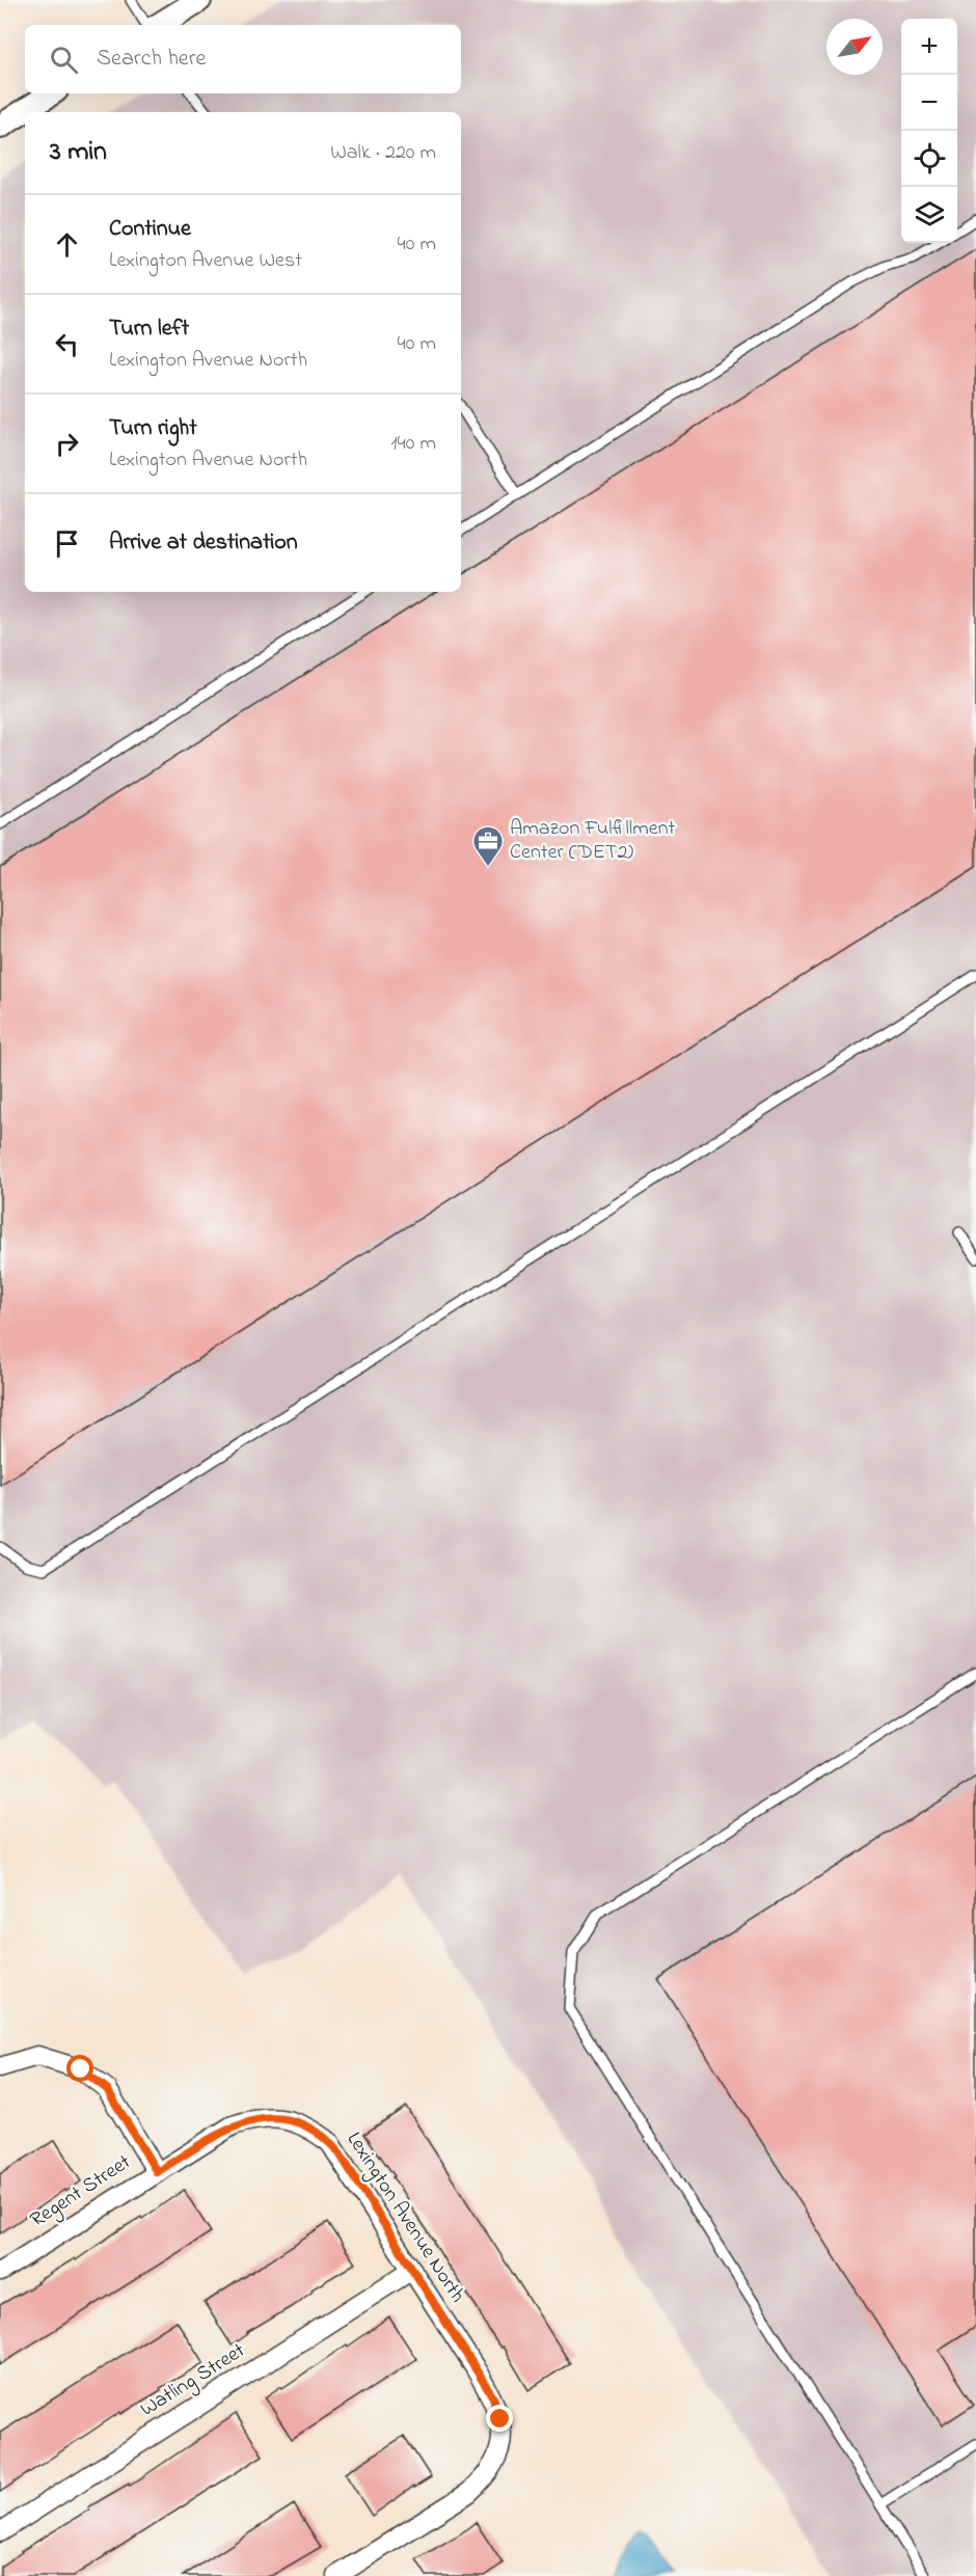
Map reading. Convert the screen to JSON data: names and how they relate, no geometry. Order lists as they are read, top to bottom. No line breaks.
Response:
{"streets":{"street":["Regent Street","Lexington Avenue North","Watling Street"]},"crossings":[["Regent Street","Lexington Avenue North"],["Lexington Avenue North","Watling Street"]],"places":{"office":["Amazon Fulfillment Center (DET2)"]},"north":"top right","page":{"map_buttons":["+","−"],"search":"Search here","heading":["3 min","Walk · 220 m"],"list":[["Continue","Lexington Avenue West","40 m"],["Turn left","Lexington Avenue North","40 m"],["Turn right","Lexington Avenue North","140 m"],"Arrive at destination"]}}
